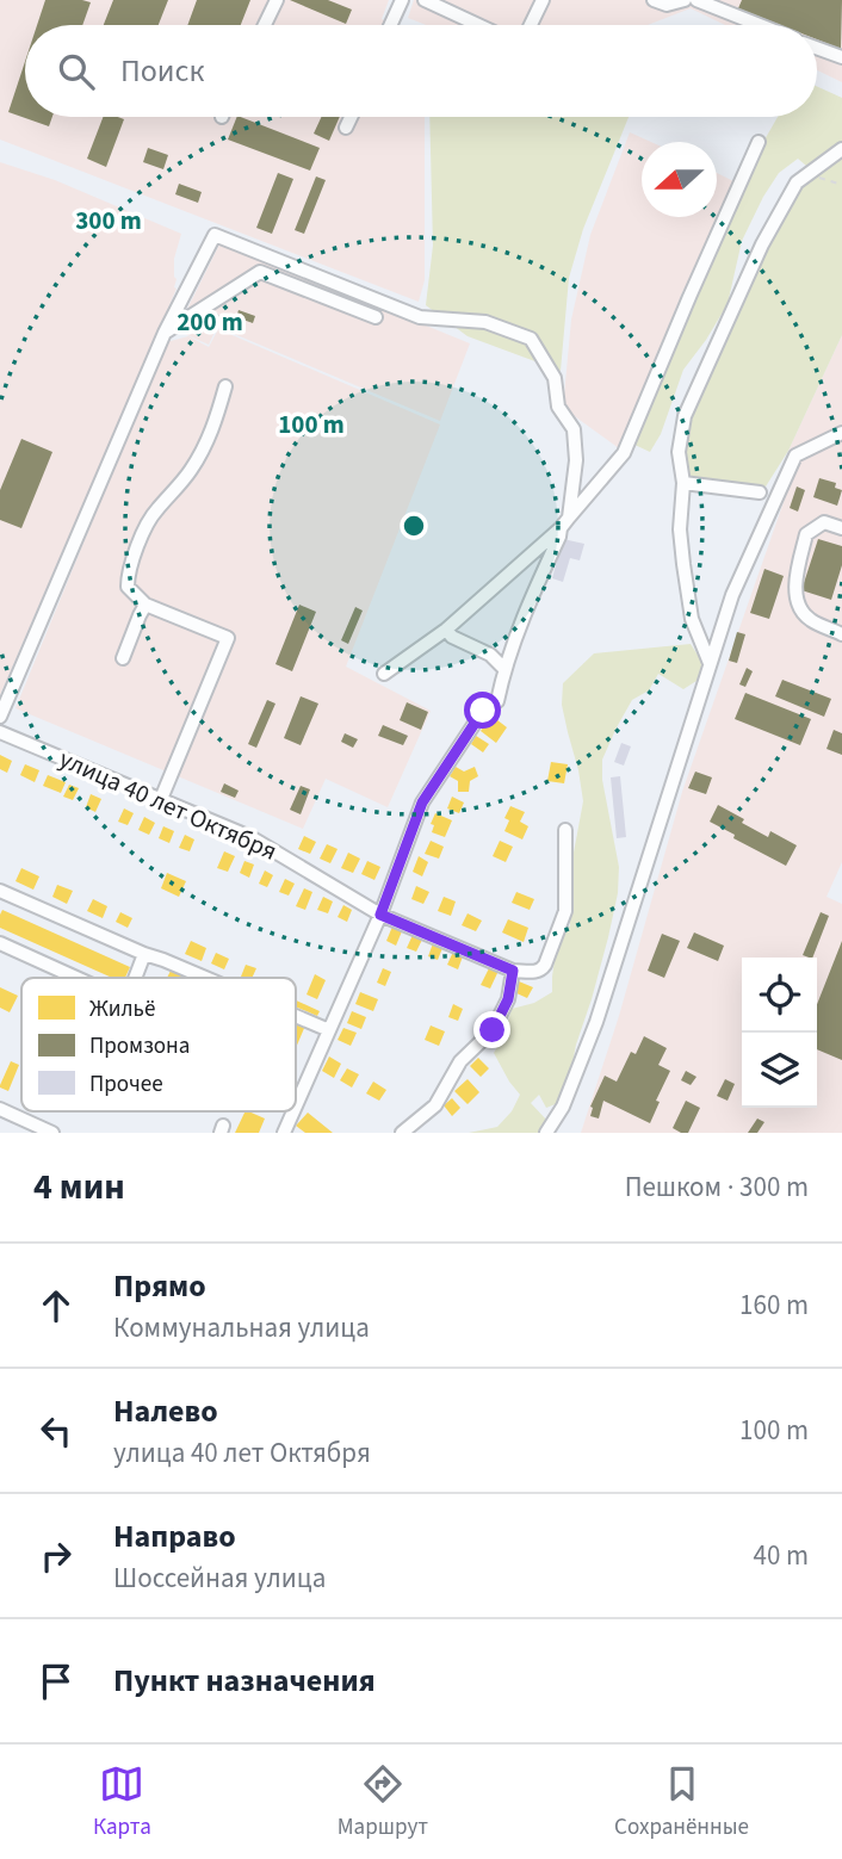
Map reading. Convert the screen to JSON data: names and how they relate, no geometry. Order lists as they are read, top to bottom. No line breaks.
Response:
{"streets":{"street":["улица 40 лет Октября"]},"legend":["Жильё","Промзона","Прочее"],"north":"left","page":{"search":"Поиск","heading":["4 мин","Пешком · 300 m"],"list":[["Прямо","Коммунальная улица","160 m"],["Налево","улица 40 лет Октября","100 m"],["Направо","Шоссейная улица","40 m"],"Пункт назначения"],"nav":["Карта","Маршрут","Сохранённые"]},"rings":["300 m","200 m","100 m"]}
